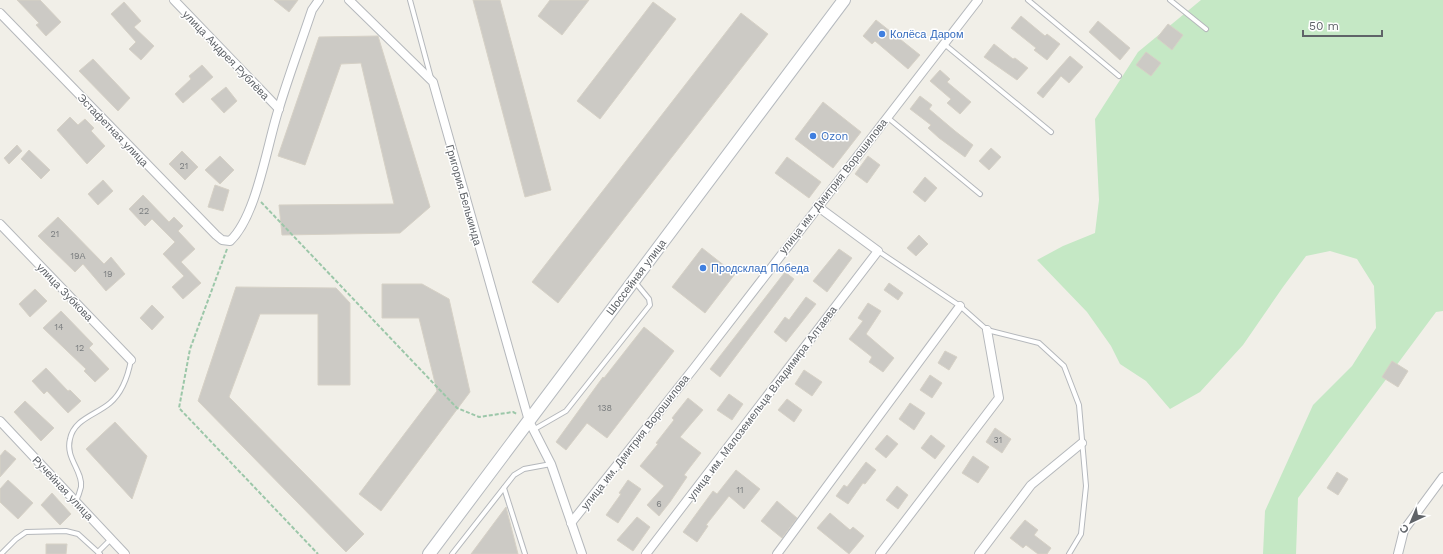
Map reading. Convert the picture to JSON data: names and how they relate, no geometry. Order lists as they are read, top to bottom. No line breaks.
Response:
{"streets":{"street":["улица Андрея Рублёва","Эстафетная улица","улица им. Дмитрия Ворошилова","Григория Белькинда","Шоссейная улица","улица Зубкова","улица им. Малоземельца Владимира Алтаева","Ручейная улица"]},"crossings":[["улица им. Дмитрия Ворошилова","Григория Белькинда"],["Григория Белькинда","Шоссейная улица"]],"places":["Колёса Даром","Ozon","Продсклад Победа"],"house_numbers":["21","22","21","19А","19","14","12","138","31","11","6"],"scale_bar":"50 m","north":"bottom left"}
